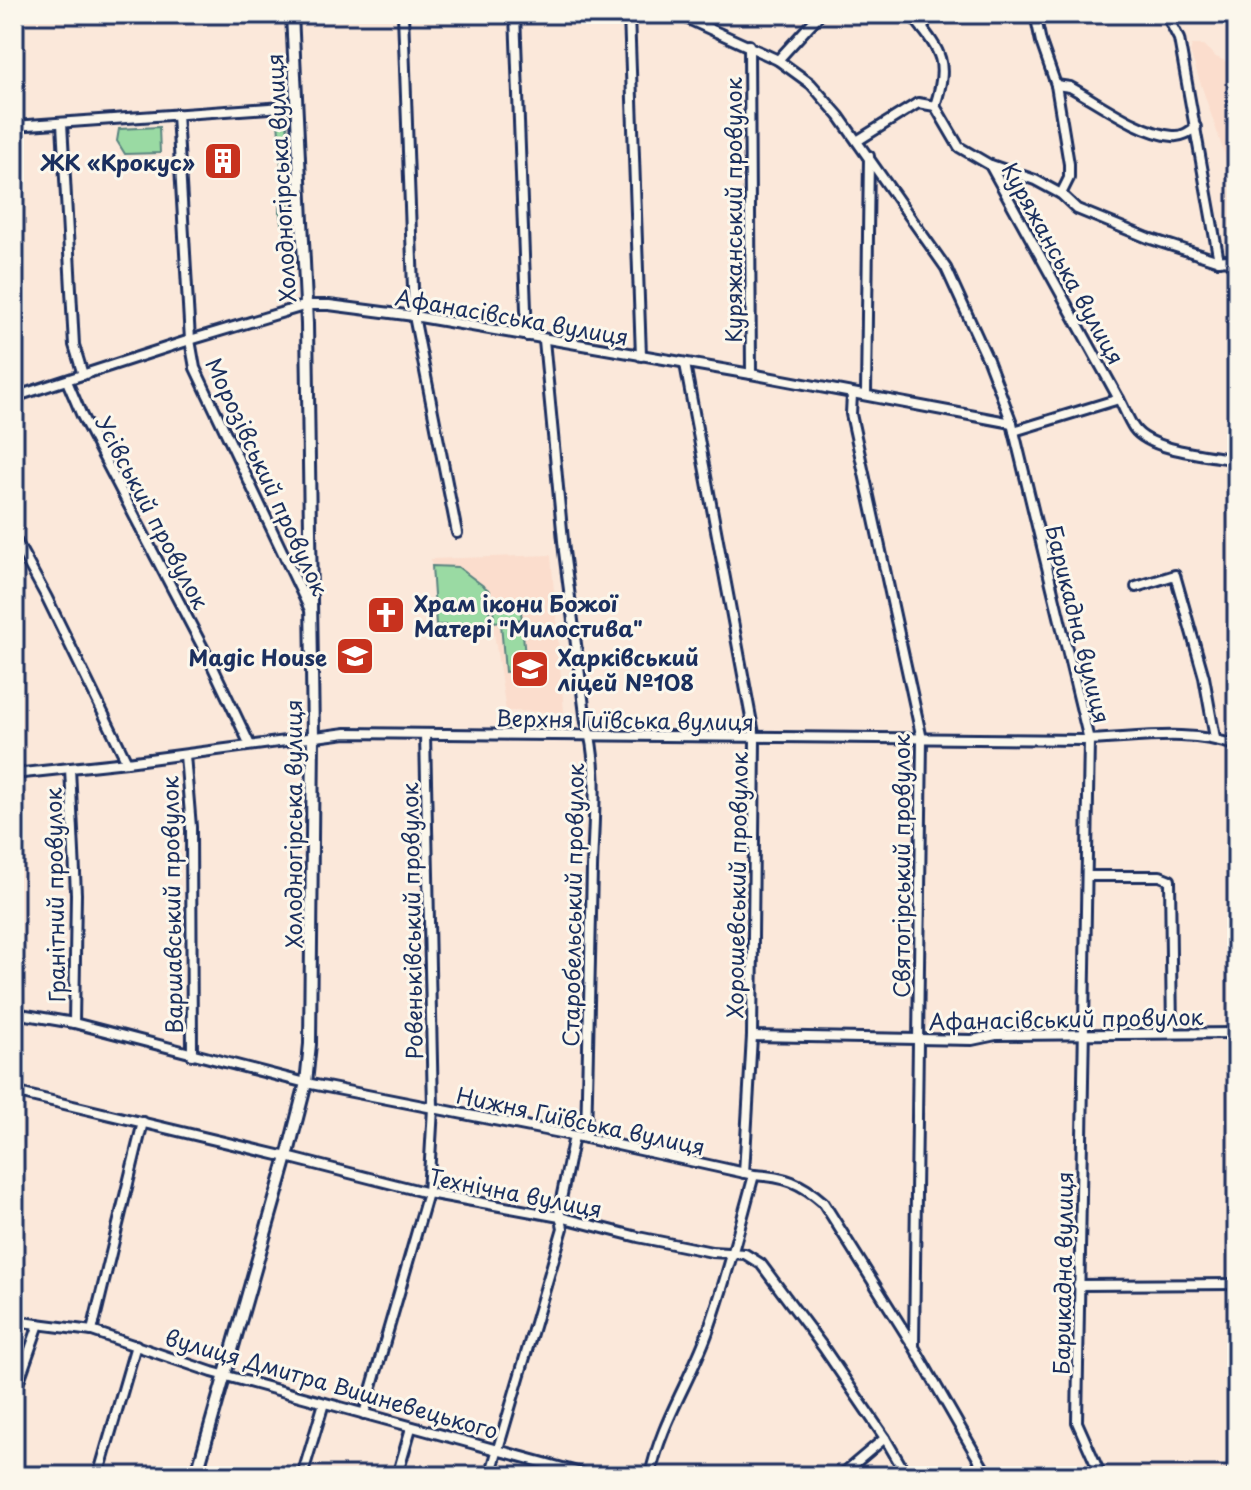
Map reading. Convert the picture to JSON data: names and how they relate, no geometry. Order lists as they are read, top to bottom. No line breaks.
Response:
{"streets":{"main road":["Холодногірська вулиця"],"street":["Куряжанський провулок","Куряжанська вулиця","Афанасівська вулиця","Морозівський провулок","Усівський провулок","Барикадна вулиця","Верхня Гиївська вулиця","Святогірський провулок","Хорошевський провулок","Гранітний провулок","Варшавський провулок","Старобельський провулок","Ровеньківський провулок","Афанасівський провулок","Нижня Гиївська вулиця","Технічна вулиця","вулиця Дмитра Вишневецького"]},"crossings":[["Холодногірська вулиця","Афанасівська вулиця"],["Холодногірська вулиця","Морозівський провулок"],["Холодногірська вулиця","Верхня Гиївська вулиця"],["Холодногірська вулиця","Нижня Гиївська вулиця"],["Холодногірська вулиця","Технічна вулиця"],["Холодногірська вулиця","вулиця Дмитра Вишневецького"],["Куряжанський провулок","Афанасівська вулиця"],["Куряжанський провулок","Барикадна вулиця"],["Куряжанська вулиця","Афанасівська вулиця"],["Афанасівська вулиця","Морозівський провулок"],["Афанасівська вулиця","Усівський провулок"],["Афанасівська вулиця","Барикадна вулиця"],["Афанасівська вулиця","Святогірський провулок"],["Афанасівська вулиця","Хорошевський провулок"],["Афанасівська вулиця","Старобельський провулок"],["Усівський провулок","Верхня Гиївська вулиця"],["Барикадна вулиця","Верхня Гиївська вулиця"],["Барикадна вулиця","Афанасівський провулок"],["Верхня Гиївська вулиця","Святогірський провулок"],["Верхня Гиївська вулиця","Хорошевський провулок"],["Верхня Гиївська вулиця","Гранітний провулок"],["Верхня Гиївська вулиця","Варшавський провулок"],["Верхня Гиївська вулиця","Старобельський провулок"],["Верхня Гиївська вулиця","Ровеньківський провулок"],["Святогірський провулок","Афанасівський провулок"],["Святогірський провулок","Нижня Гиївська вулиця"],["Хорошевський провулок","Афанасівський провулок"],["Хорошевський провулок","Нижня Гиївська вулиця"],["Хорошевський провулок","Технічна вулиця"],["Гранітний провулок","Нижня Гиївська вулиця"],["Варшавський провулок","Нижня Гиївська вулиця"],["Старобельський провулок","Нижня Гиївська вулиця"],["Ровеньківський провулок","Нижня Гиївська вулиця"],["Ровеньківський провулок","Технічна вулиця"],["Ровеньківський провулок","вулиця Дмитра Вишневецького"]],"places":{"building":["ЖК «Крокус»"],"church":["Храм ікони Божої Матері \"Милостива\""],"school or university":["Magic House","Харківський ліцей №108"]}}
